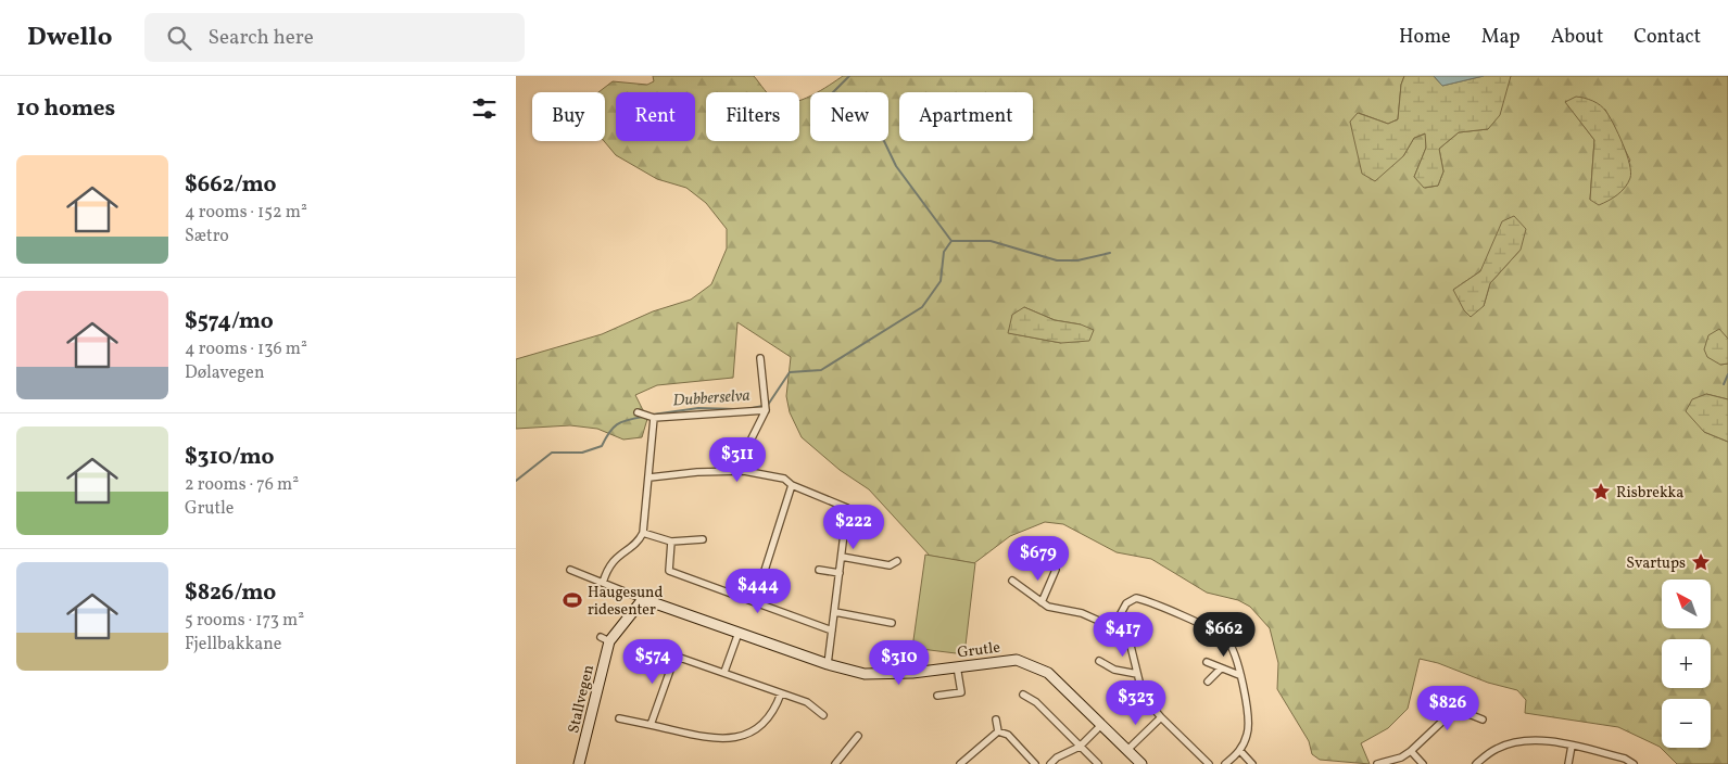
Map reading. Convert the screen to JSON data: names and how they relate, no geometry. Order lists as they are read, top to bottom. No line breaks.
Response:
{"streets":{"street":["Grutle","Stallvegen"]},"crossings":[["Grutle","Stallvegen"]],"water":["Dubberselva"],"places":{"place":["Risbrekka","Svartups"],"sports":["Haugesund ridesenter"]},"north":"top left","page":{"header":"Dwello","search":"Search here","nav":["Home","Map","About","Contact"],"heading":"10 homes","chip":["Buy","Rent","Filters","New","Apartment"],"list":[{"name":"$662/mo","note":"4 rooms · 152 m² · Sætro"},{"name":"$574/mo","note":"4 rooms · 136 m² · Dølavegen"},{"name":"$310/mo","note":"2 rooms · 76 m² · Grutle"},{"name":"$826/mo","note":"5 rooms · 173 m² · Fjellbakkane"}],"price":["$311","$222","$679","$444","$417","$662","$574","$310","$323","$826"],"map_buttons":["+","−"]}}
